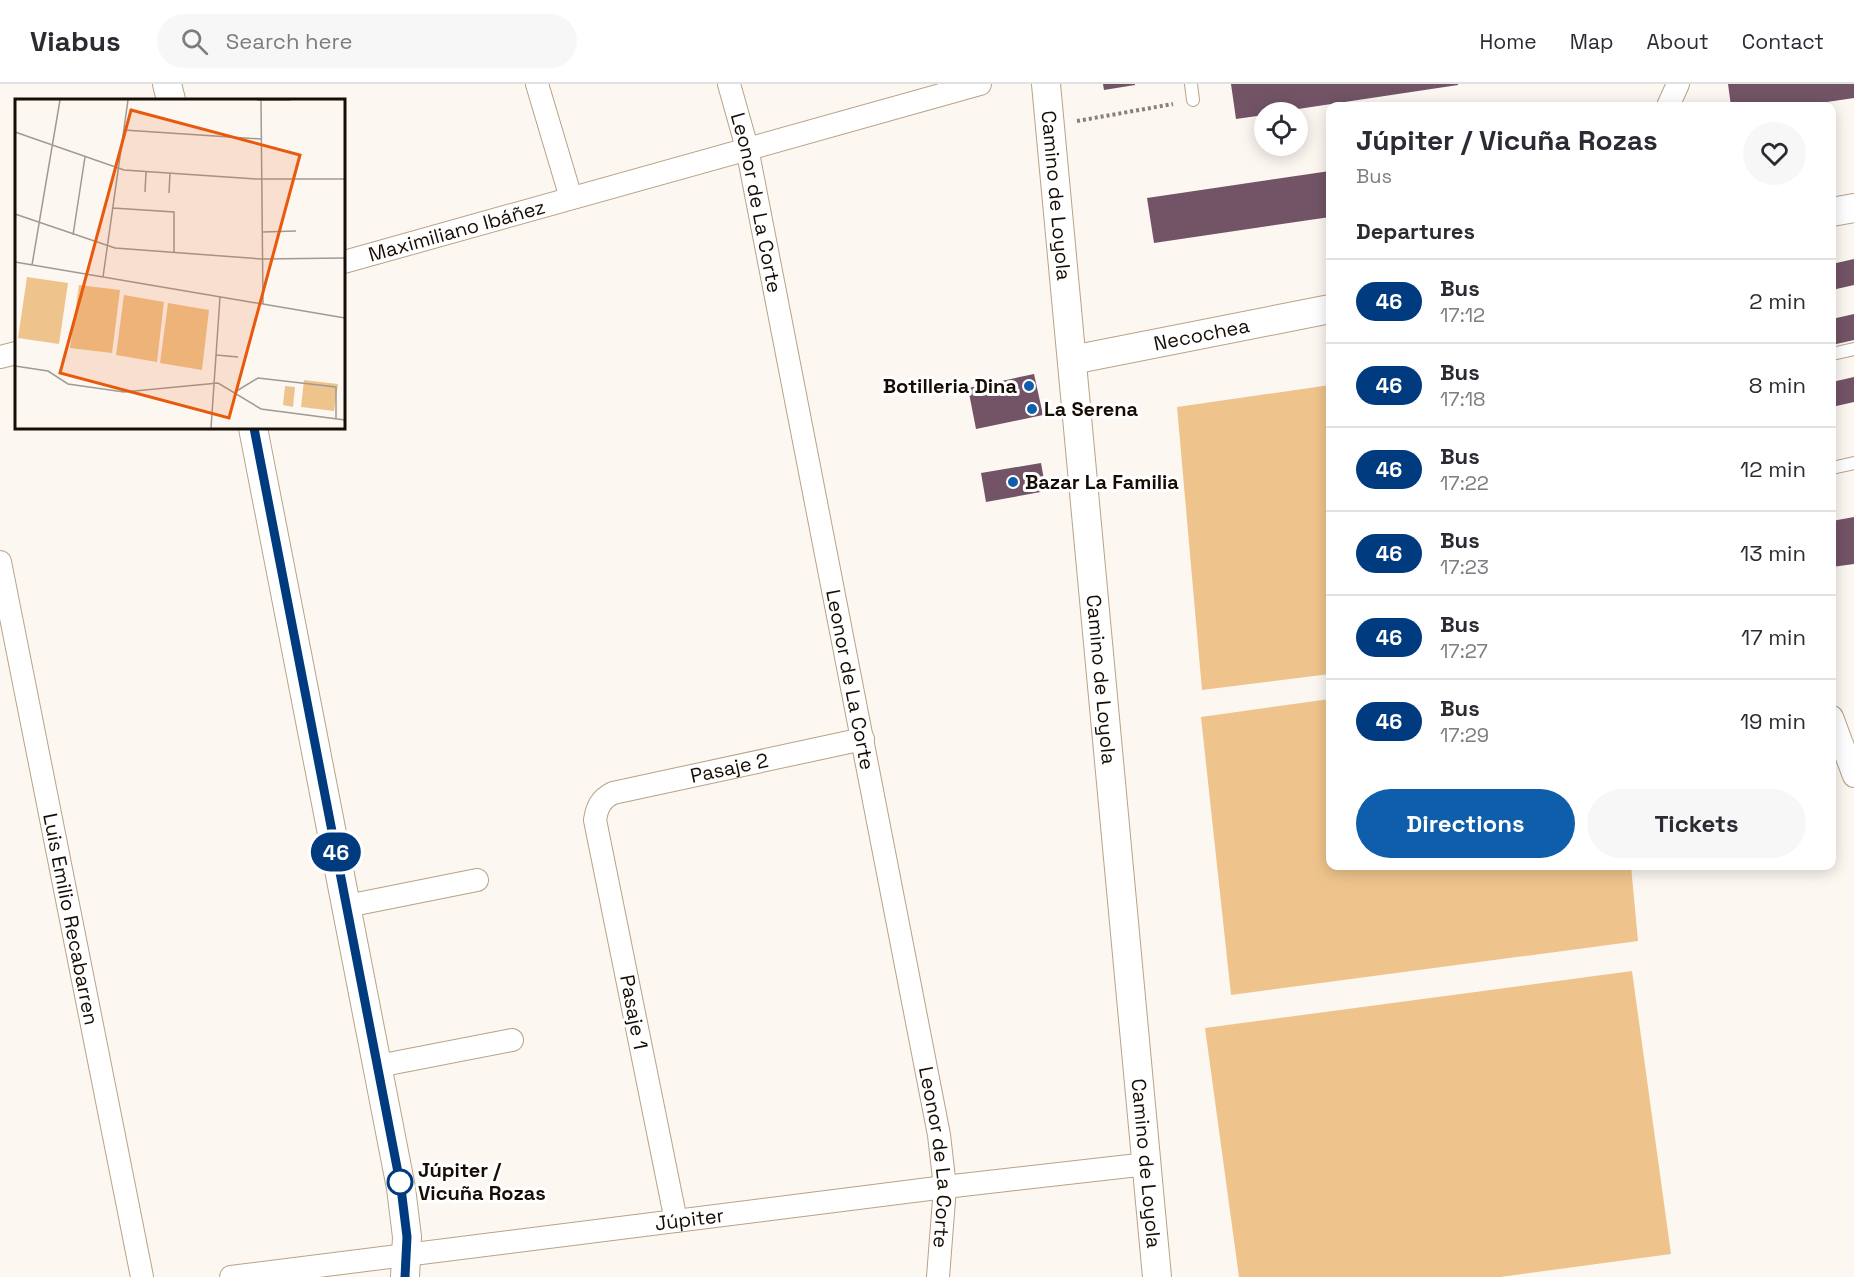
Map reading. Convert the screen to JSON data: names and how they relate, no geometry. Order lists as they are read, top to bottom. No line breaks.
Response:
{"streets":{"street":["Camino de Loyola","Leonor de La Corte","Maximiliano Ibáñez","Necochea","Pasaje 2","Luis Emilio Recabarren","Pasaje 1","Júpiter"]},"crossings":[["Camino de Loyola","Necochea"],["Camino de Loyola","Júpiter"],["Leonor de La Corte","Maximiliano Ibáñez"],["Leonor de La Corte","Pasaje 2"],["Leonor de La Corte","Júpiter"],["Pasaje 2","Pasaje 1"],["Pasaje 1","Júpiter"]],"places":["Botilleria Dina","La Serena","Bazar La Familia","Júpiter / Vicuña Rozas"],"lines":["bus line 46"],"page":{"header":"Viabus","search":"Search here","nav":["Home","Map","About","Contact"],"on_map":"46","heading":[["Júpiter / Vicuña Rozas","Bus"],"Departures"],"list":[{"mark":"46","name":"Bus","note":"17:12","value":"2 min"},{"mark":"46","name":"Bus","note":"17:18","value":"8 min"},{"mark":"46","name":"Bus","note":"17:22","value":"12 min"},{"mark":"46","name":"Bus","note":"17:23","value":"13 min"},{"mark":"46","name":"Bus","note":"17:27","value":"17 min"},{"mark":"46","name":"Bus","note":"17:29","value":"19 min"}],"buttons":["Directions","Tickets"]}}
